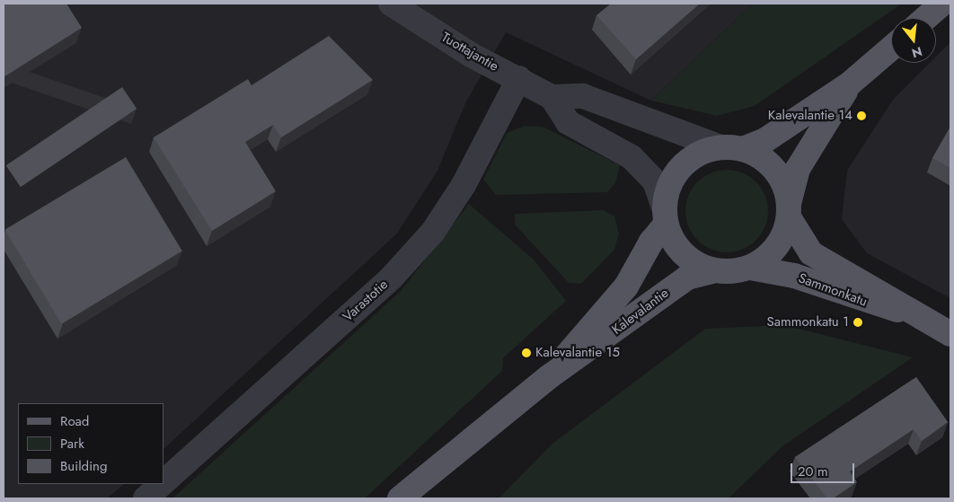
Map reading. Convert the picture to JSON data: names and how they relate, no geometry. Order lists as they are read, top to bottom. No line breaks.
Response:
{"streets":{"main road":["Sammonkatu","Kalevalantie"],"street":["Tuottajantie","Varastotie"]},"crossings":[["Tuottajantie","Sammonkatu"],["Tuottajantie","Varastotie"],["Tuottajantie","Kalevalantie"],["Sammonkatu","Kalevalantie"]],"places":["Kalevalantie 14","Sammonkatu 1","Kalevalantie 15"],"legend":["Road","Park","Building"],"scale_bar":"20 m","north":"bottom"}
